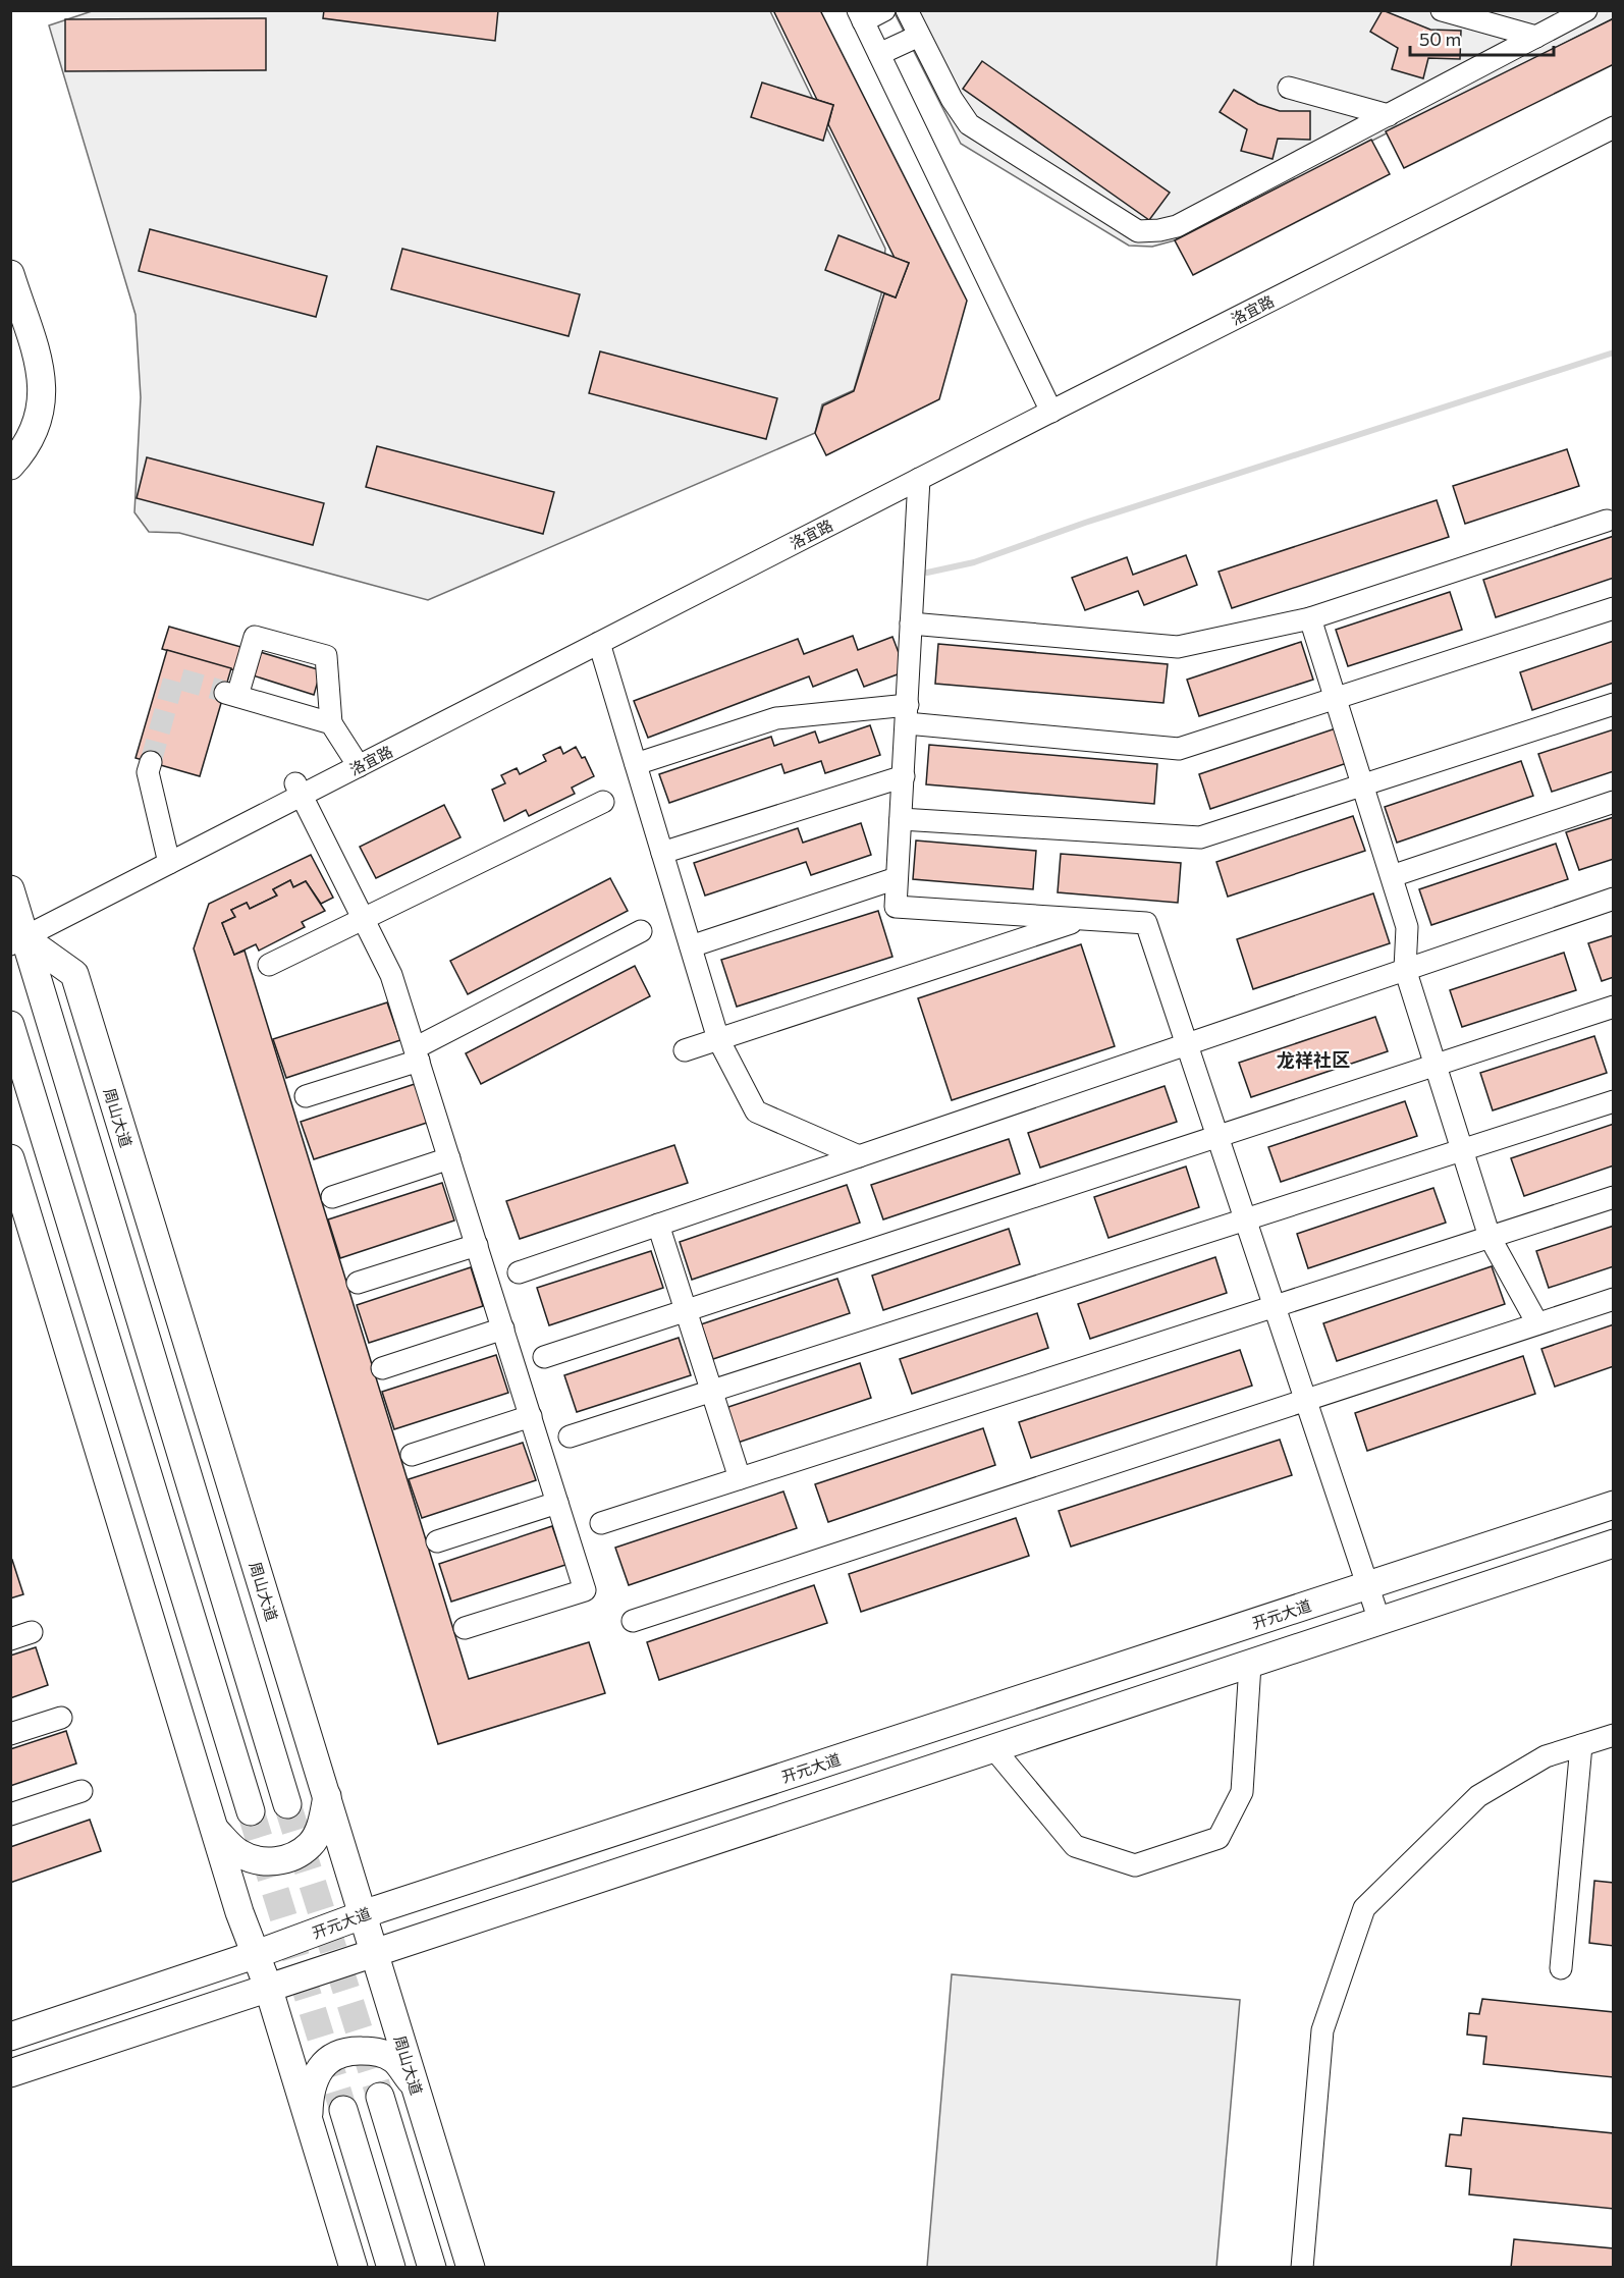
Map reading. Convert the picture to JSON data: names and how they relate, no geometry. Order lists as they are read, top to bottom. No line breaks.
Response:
{"streets":{"main road":["周山大道","开元大道"],"street":["洛宜路"]},"crossings":[["洛宜路","周山大道"],["周山大道","开元大道"]],"districts":["龙祥社区"],"scale_bar":"50 m"}
